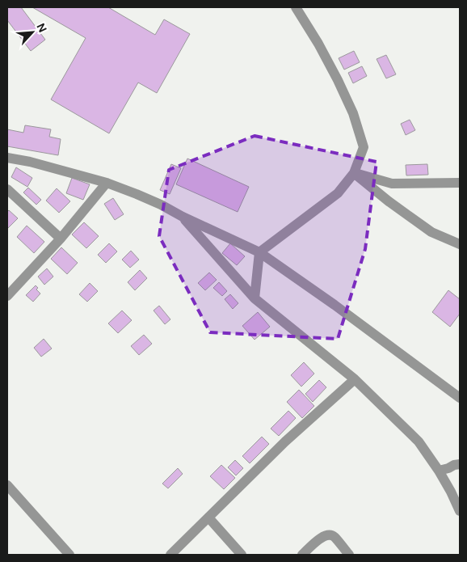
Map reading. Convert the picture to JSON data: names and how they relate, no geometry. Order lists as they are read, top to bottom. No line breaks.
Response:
{"north":"top right"}
